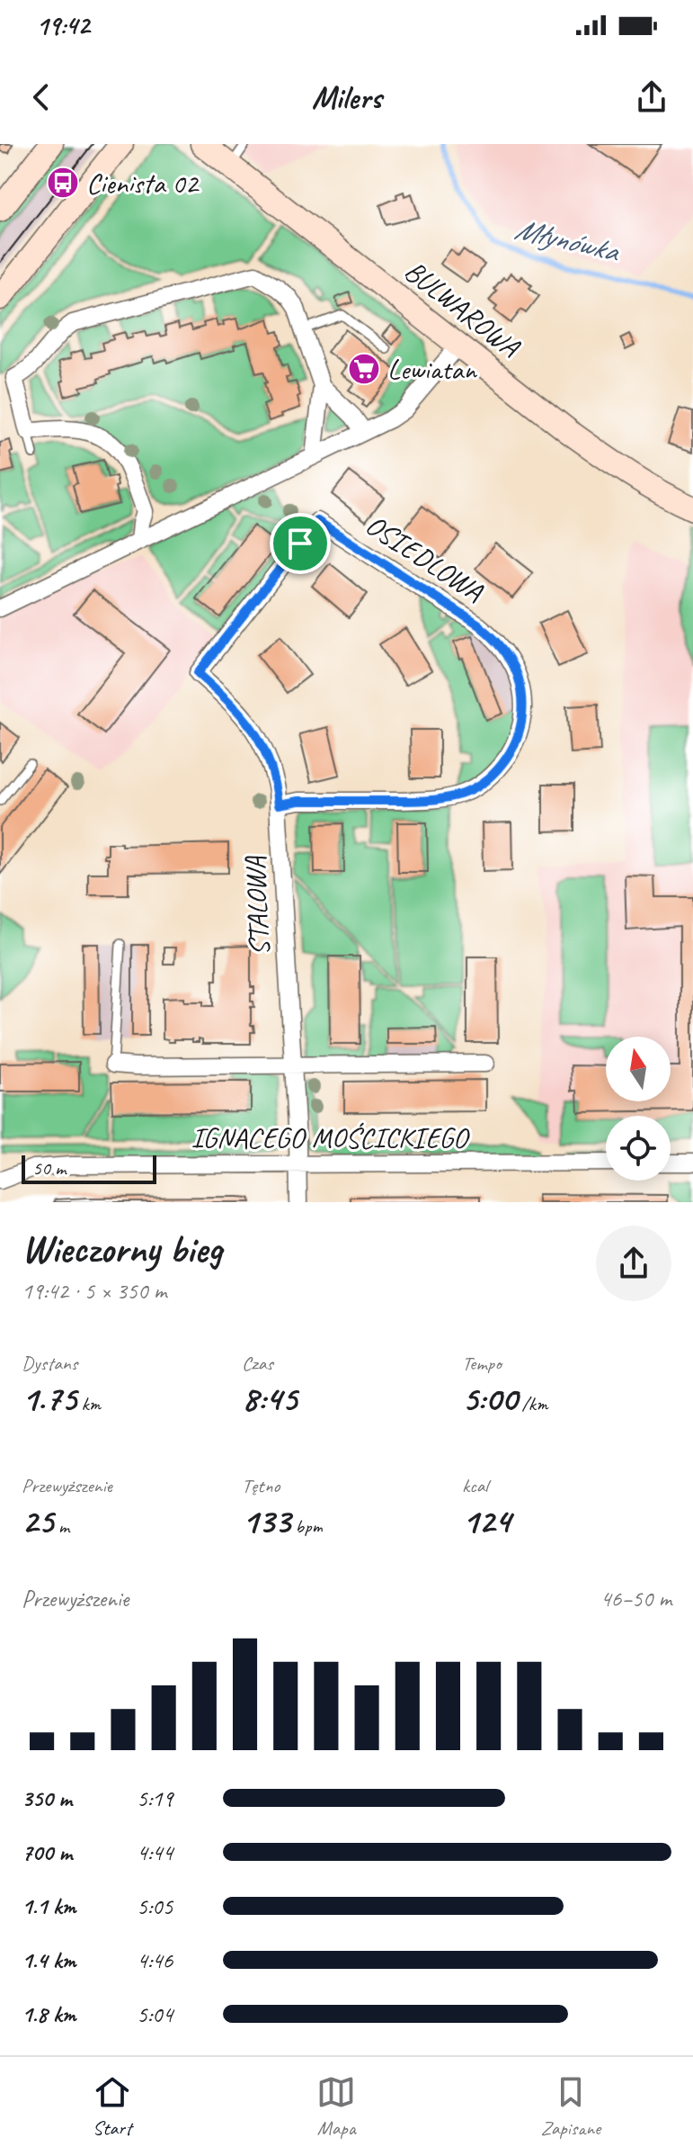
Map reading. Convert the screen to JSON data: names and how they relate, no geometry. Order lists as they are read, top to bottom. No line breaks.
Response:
{"streets":{"street":["BULWAROWA","OSIEDLOWA","STALOWA","IGNACEGO MOŚCICKIEGO"]},"crossings":[["OSIEDLOWA","STALOWA"],["STALOWA","IGNACEGO MOŚCICKIEGO"]],"water":["Młynówka"],"places":{"bus stop":["Cienista 02"],"supermarket":["Lewiatan"]},"scale_bar":"50 m","north":"top","page":{"status":"19:42","header":"Milers","scale":"50 m","heading":["Wieczorny bieg","19:42 · 5 × 350 m"],"stats":[["Dystans","1.75 km"],["Czas","8:45"],["Tempo","5:00 /km"],["Przewyższenie","25 m"],["Tętno","133 bpm"],["kcal","124"]],"chart":["Przewyższenie","46–50 m"],"list":[{"name":"350 m","note":"5:19"},{"name":"700 m","note":"4:44"},{"name":"1.1 km","note":"5:05"},{"name":"1.4 km","note":"4:46"},{"name":"1.8 km","note":"5:04"}],"tabs":["Start","Mapa","Zapisane"]}}
